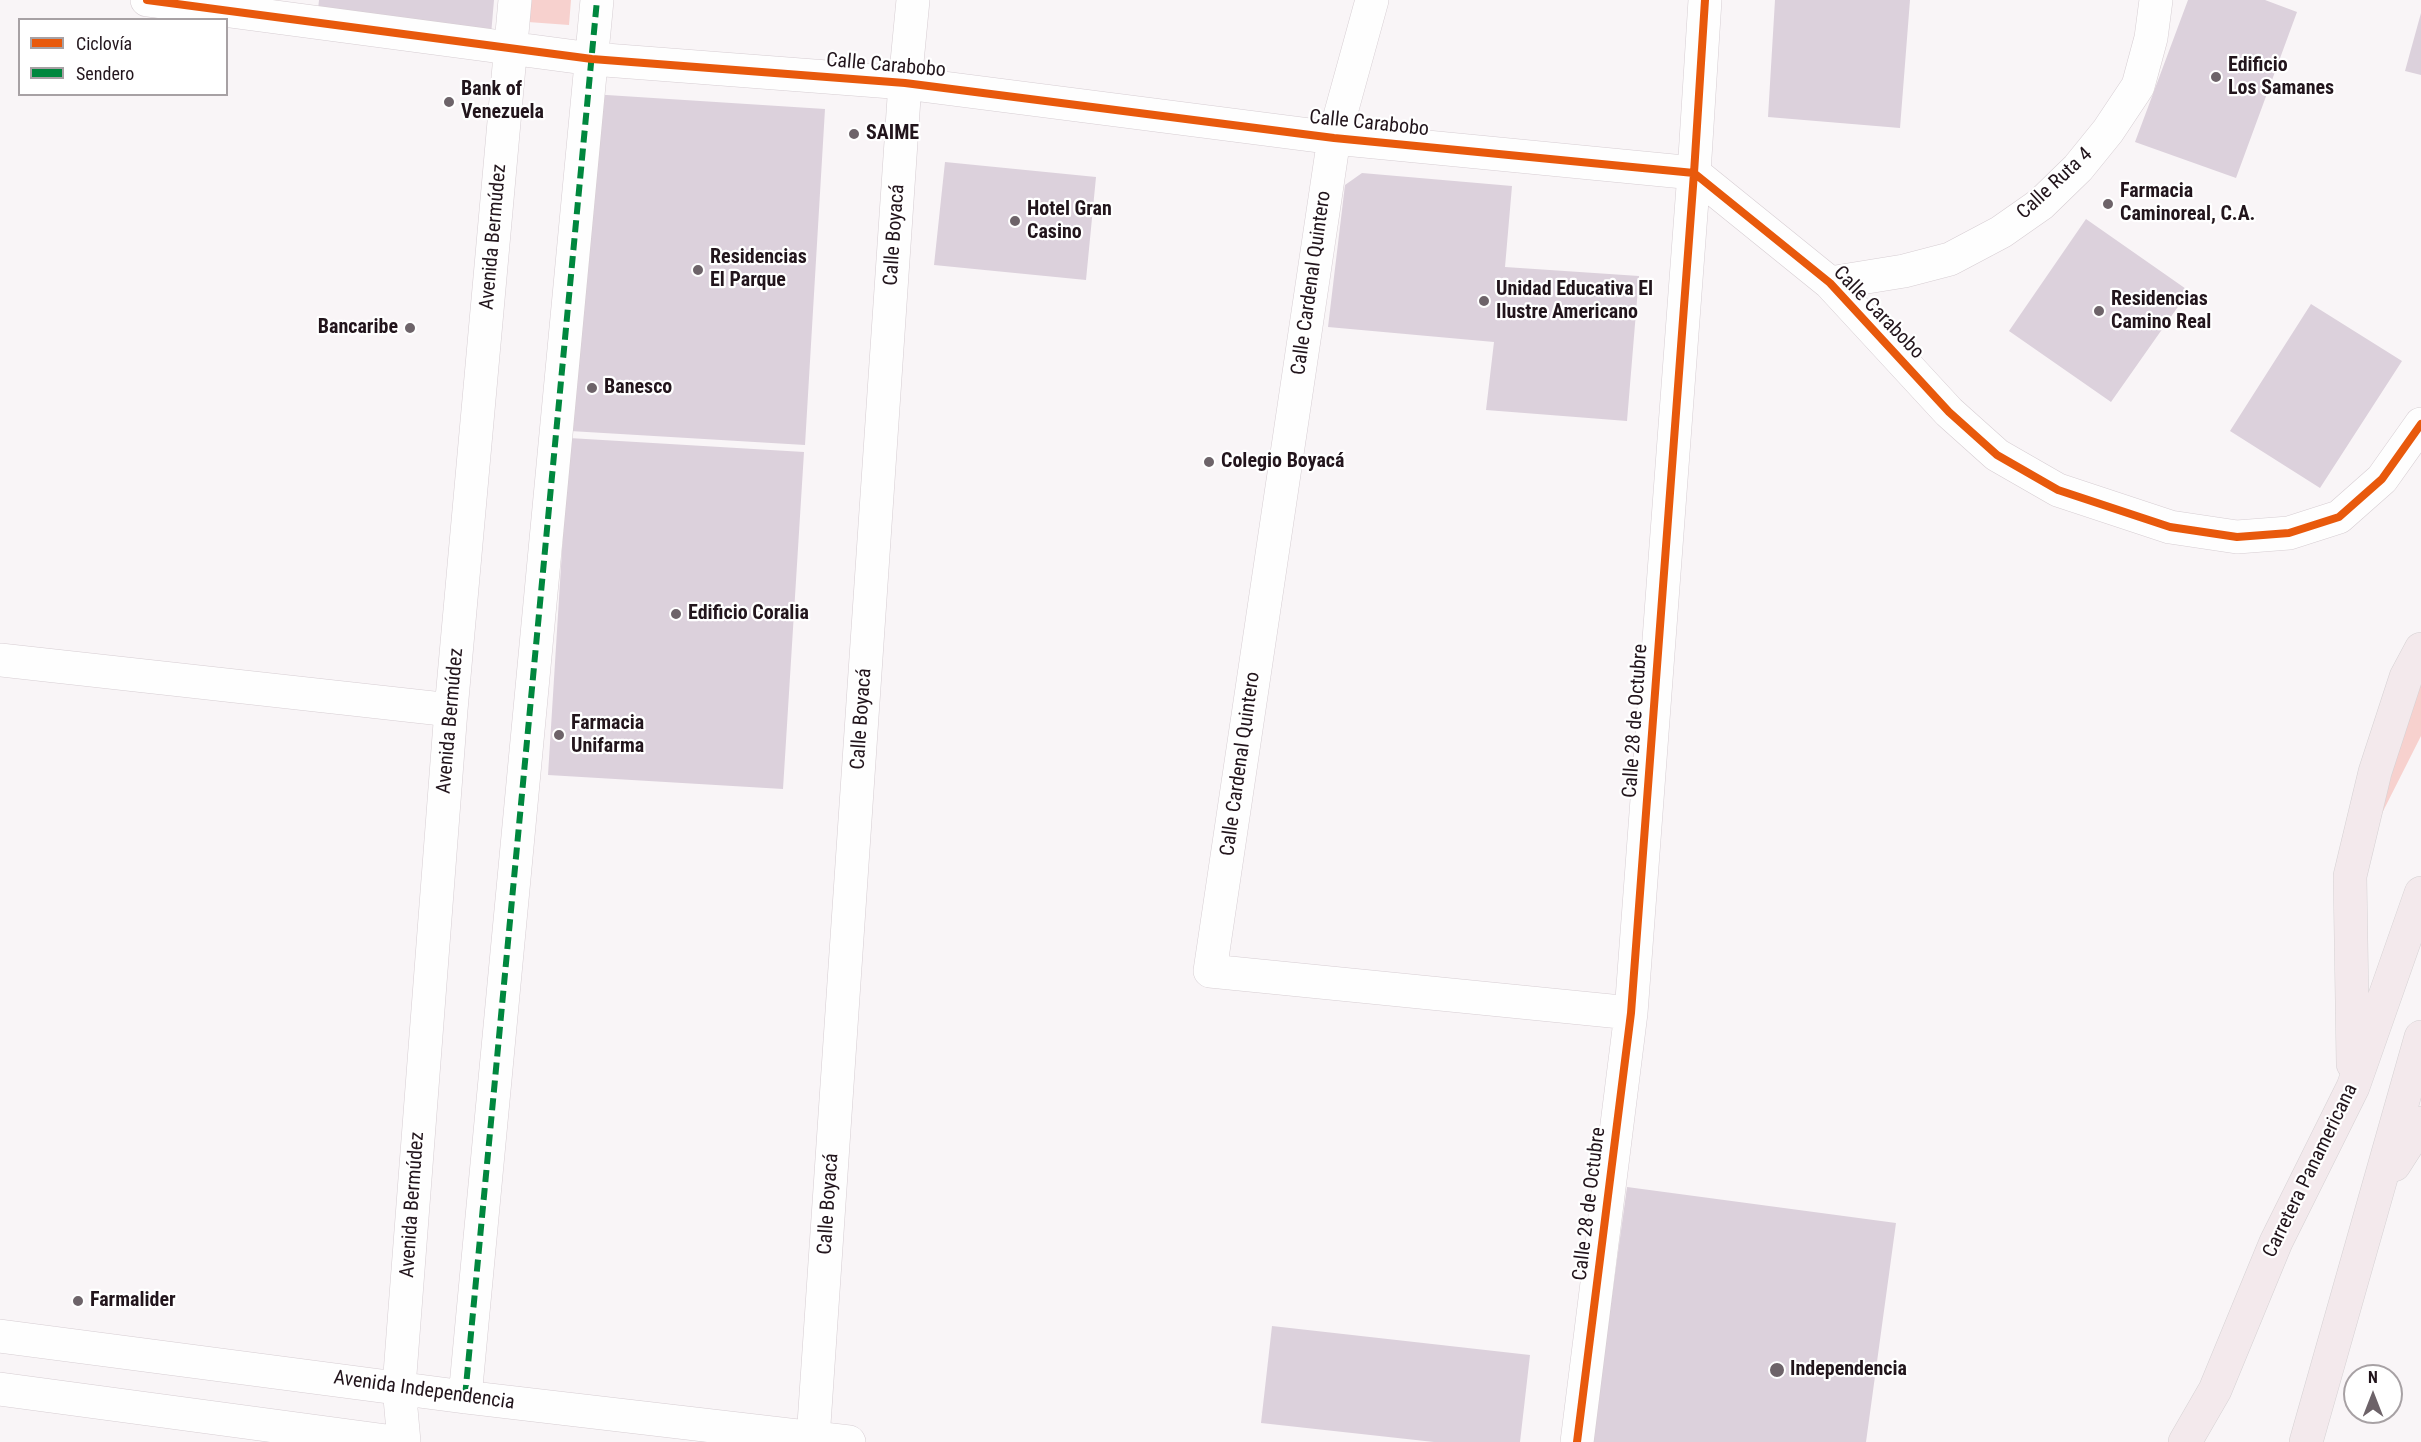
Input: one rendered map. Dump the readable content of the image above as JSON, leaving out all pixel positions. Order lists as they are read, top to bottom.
{
  "streets": {
    "main road": ["Carretera Panamericana"],
    "street": [
      "Calle Carabobo",
      "Calle Ruta 4",
      "Calle Boyacá",
      "Avenida Bermúdez",
      "Calle Cardenal Quintero",
      "Calle 28 de Octubre",
      "Avenida Independencia"
    ]
  },
  "crossings": [
    ["Calle Carabobo", "Calle Ruta 4"],
    ["Calle Carabobo", "Calle Boyacá"],
    ["Calle Carabobo", "Avenida Bermúdez"],
    ["Calle Carabobo", "Calle Cardenal Quintero"],
    ["Calle Carabobo", "Calle 28 de Octubre"],
    ["Calle Boyacá", "Avenida Independencia"],
    ["Avenida Bermúdez", "Avenida Independencia"],
    ["Calle Cardenal Quintero", "Calle 28 de Octubre"]
  ],
  "places": [
    "Edificio Los Samanes",
    "Bank of Venezuela",
    "SAIME",
    "Farmacia Caminoreal, C.A.",
    "Hotel Gran Casino",
    "Residencias El Parque",
    "Unidad Educativa El Ilustre Americano",
    "Residencias Camino Real",
    "Bancaribe",
    "Banesco",
    "Colegio Boyacá",
    "Edificio Coralia",
    "Farmacia Unifarma",
    "Farmalider",
    "Independencia"
  ],
  "legend": ["Ciclovía", "Sendero"],
  "north": "top"
}
